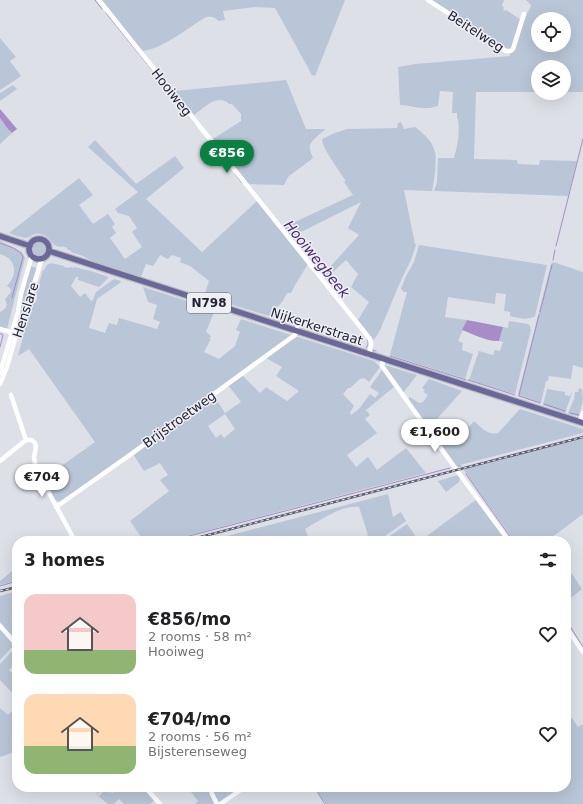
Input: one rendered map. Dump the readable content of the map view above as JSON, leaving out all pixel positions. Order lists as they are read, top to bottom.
{
  "streets": {
    "main road": ["N798", "Nijkerkerstraat"],
    "street": [
      "Beitelweg",
      "Hooiweg",
      "Henslare",
      "Brijstroetweg"
    ]
  },
  "crossings": [
    ["Hooiweg", "Nijkerkerstraat"],
    ["N798", "Henslare"],
    ["N798", "Nijkerkerstraat"],
    ["Henslare", "Nijkerkerstraat"],
    ["Nijkerkerstraat", "Brijstroetweg"]
  ],
  "water": ["Hooiwegbeek"],
  "page": {
    "price": ["€856", "€1,600", "€704"],
    "heading": "3 homes",
    "list": [
      {
        "name": "€856/mo",
        "note": "2 rooms · 58 m² · Hooiweg"
      },
      {
        "name": "€704/mo",
        "note": "2 rooms · 56 m² · Bijsterenseweg"
      }
    ]
  }
}
